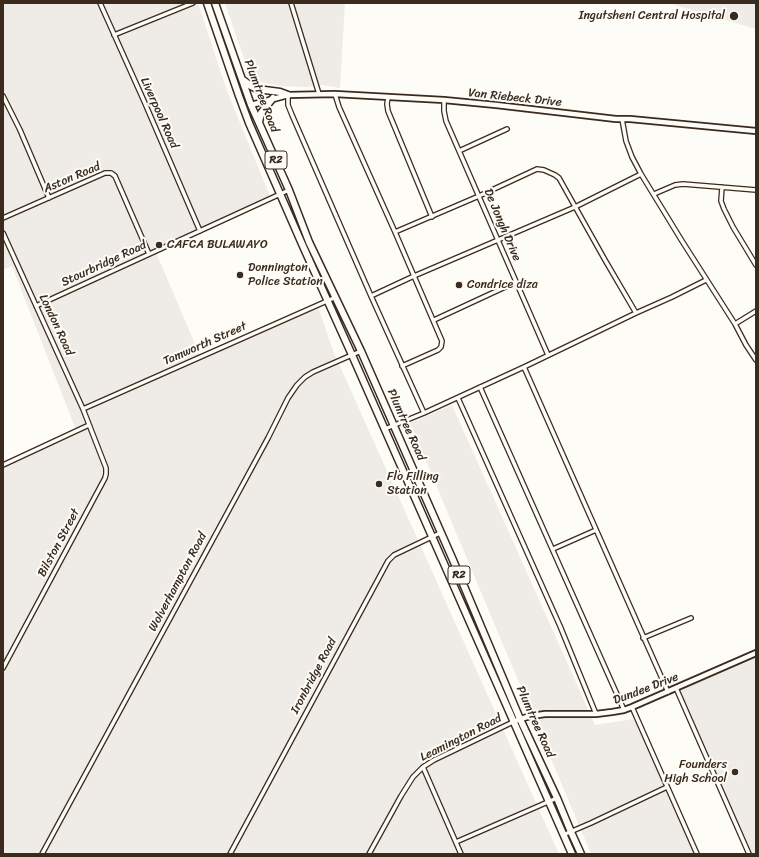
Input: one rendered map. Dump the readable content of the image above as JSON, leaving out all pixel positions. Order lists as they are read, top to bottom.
{
  "streets": {
    "highway": ["Plumtree Road", "R2"],
    "street": [
      "Van Riebeck Drive",
      "Liverpool Road",
      "Aston Road",
      "De Jongh Drive",
      "Stourbridge Road",
      "London Road",
      "Tamworth Street",
      "Bilston Street",
      "Wolverhampton Road",
      "Ironbridge Road",
      "Dundee Drive",
      "Leamington Road"
    ]
  },
  "crossings": [
    ["Plumtree Road", "Van Riebeck Drive"],
    ["Plumtree Road", "Stourbridge Road"],
    ["Plumtree Road", "Tamworth Street"],
    ["Plumtree Road", "Wolverhampton Road"],
    ["Plumtree Road", "Ironbridge Road"],
    ["Plumtree Road", "Dundee Drive"],
    ["Plumtree Road", "Leamington Road"],
    ["Van Riebeck Drive", "De Jongh Drive"],
    ["Liverpool Road", "Stourbridge Road"],
    ["Aston Road", "Stourbridge Road"],
    ["Stourbridge Road", "London Road"],
    ["London Road", "Tamworth Street"],
    ["London Road", "Bilston Street"],
    ["Dundee Drive", "Leamington Road"]
  ],
  "places": [
    "Ingutsheni Central Hospital",
    "CAFCA BULAWAYO",
    "Donnington Police Station",
    "Condrice diza",
    "Flo Filling Station",
    "Founders High School"
  ]
}
